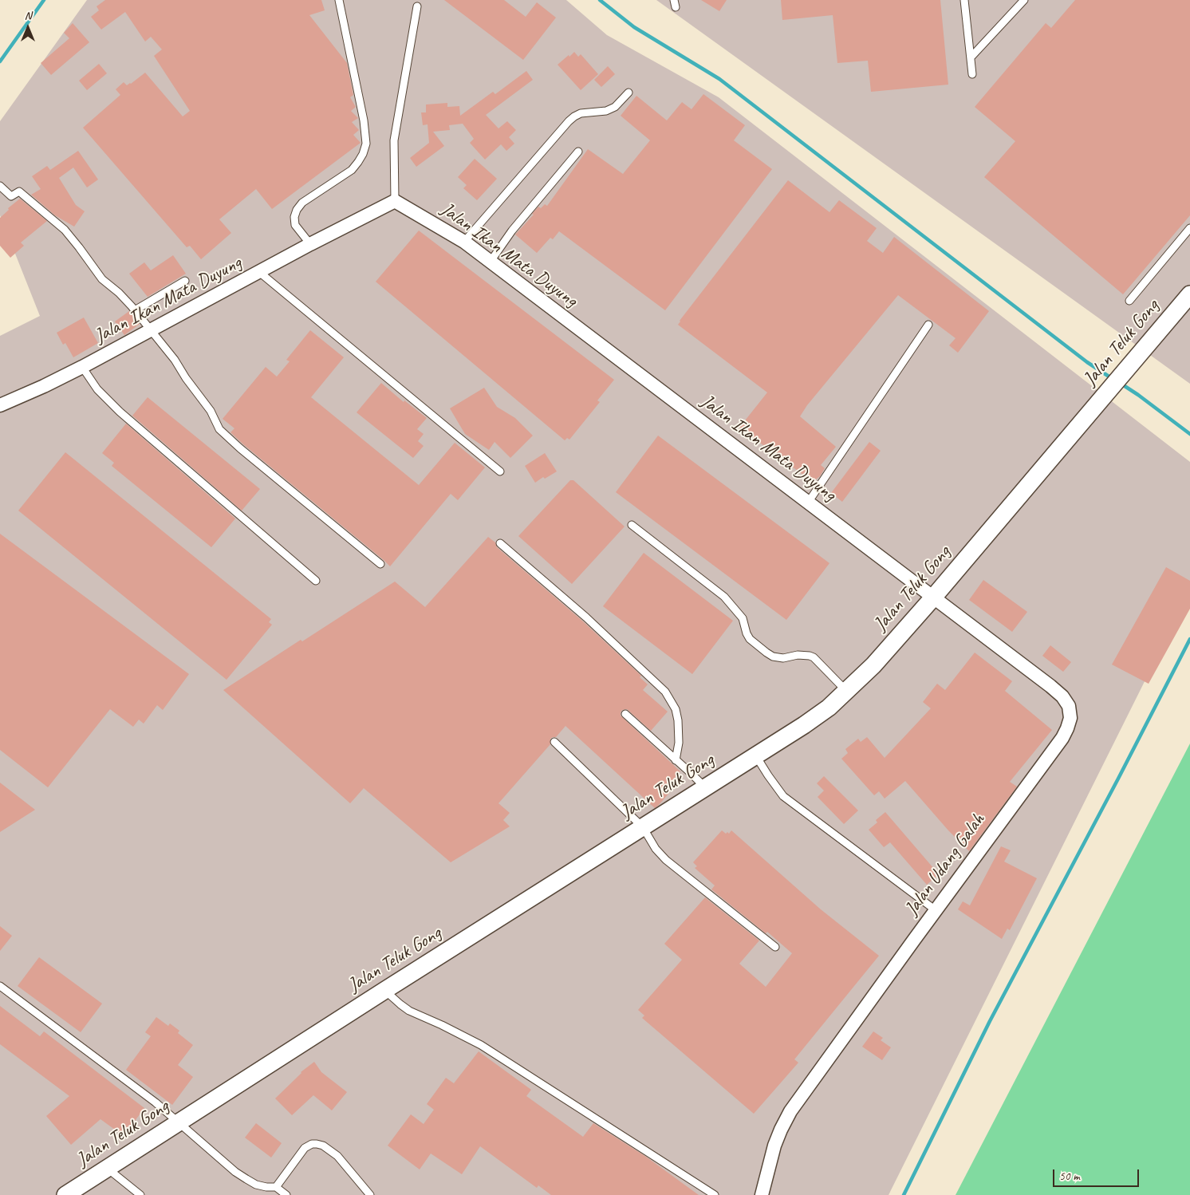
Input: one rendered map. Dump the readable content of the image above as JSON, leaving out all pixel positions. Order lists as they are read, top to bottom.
{
  "streets": {
    "street": ["Jalan Ikan Mata Duyung", "Jalan Teluk Gong", "Jalan Udang Galah"]
  },
  "crossings": [
    ["Jalan Ikan Mata Duyung", "Jalan Teluk Gong"],
    ["Jalan Ikan Mata Duyung", "Jalan Udang Galah"],
    ["Jalan Teluk Gong", "Jalan Udang Galah"]
  ],
  "scale_bar": "50 m",
  "north": "top"
}
